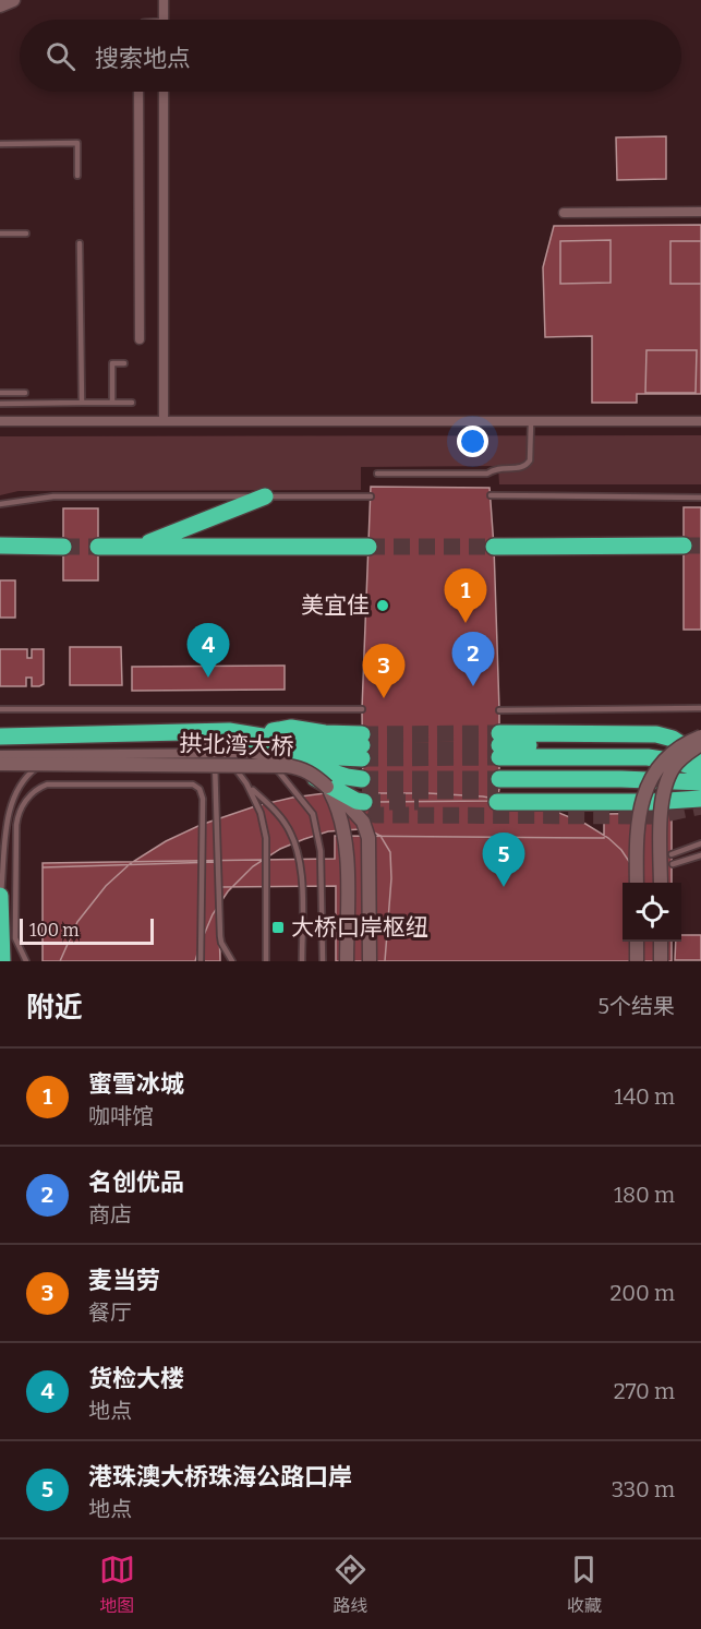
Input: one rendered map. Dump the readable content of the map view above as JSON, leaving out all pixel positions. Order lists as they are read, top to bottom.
{
  "streets": {
    "main road": ["拱北湾大桥"]
  },
  "places": {
    "other": ["美宜佳"],
    "transit": ["大桥口岸枢纽"]
  },
  "scale_bar": "100 m",
  "page": {
    "search": "搜索地点",
    "pins": [
      "1",
      "4",
      "2",
      "3",
      "5"
    ],
    "scale": "100 m",
    "heading": ["附近", "5个结果"],
    "list": [
      {
        "mark": "1",
        "name": "蜜雪冰城",
        "note": "咖啡馆",
        "value": "140 m"
      },
      {
        "mark": "2",
        "name": "名创优品",
        "note": "商店",
        "value": "180 m"
      },
      {
        "mark": "3",
        "name": "麦当劳",
        "note": "餐厅",
        "value": "200 m"
      },
      {
        "mark": "4",
        "name": "货检大楼",
        "note": "地点",
        "value": "270 m"
      },
      {
        "mark": "5",
        "name": "港珠澳大桥珠海公路口岸",
        "note": "地点",
        "value": "330 m"
      }
    ],
    "nav": ["地图", "路线", "收藏"]
  }
}
